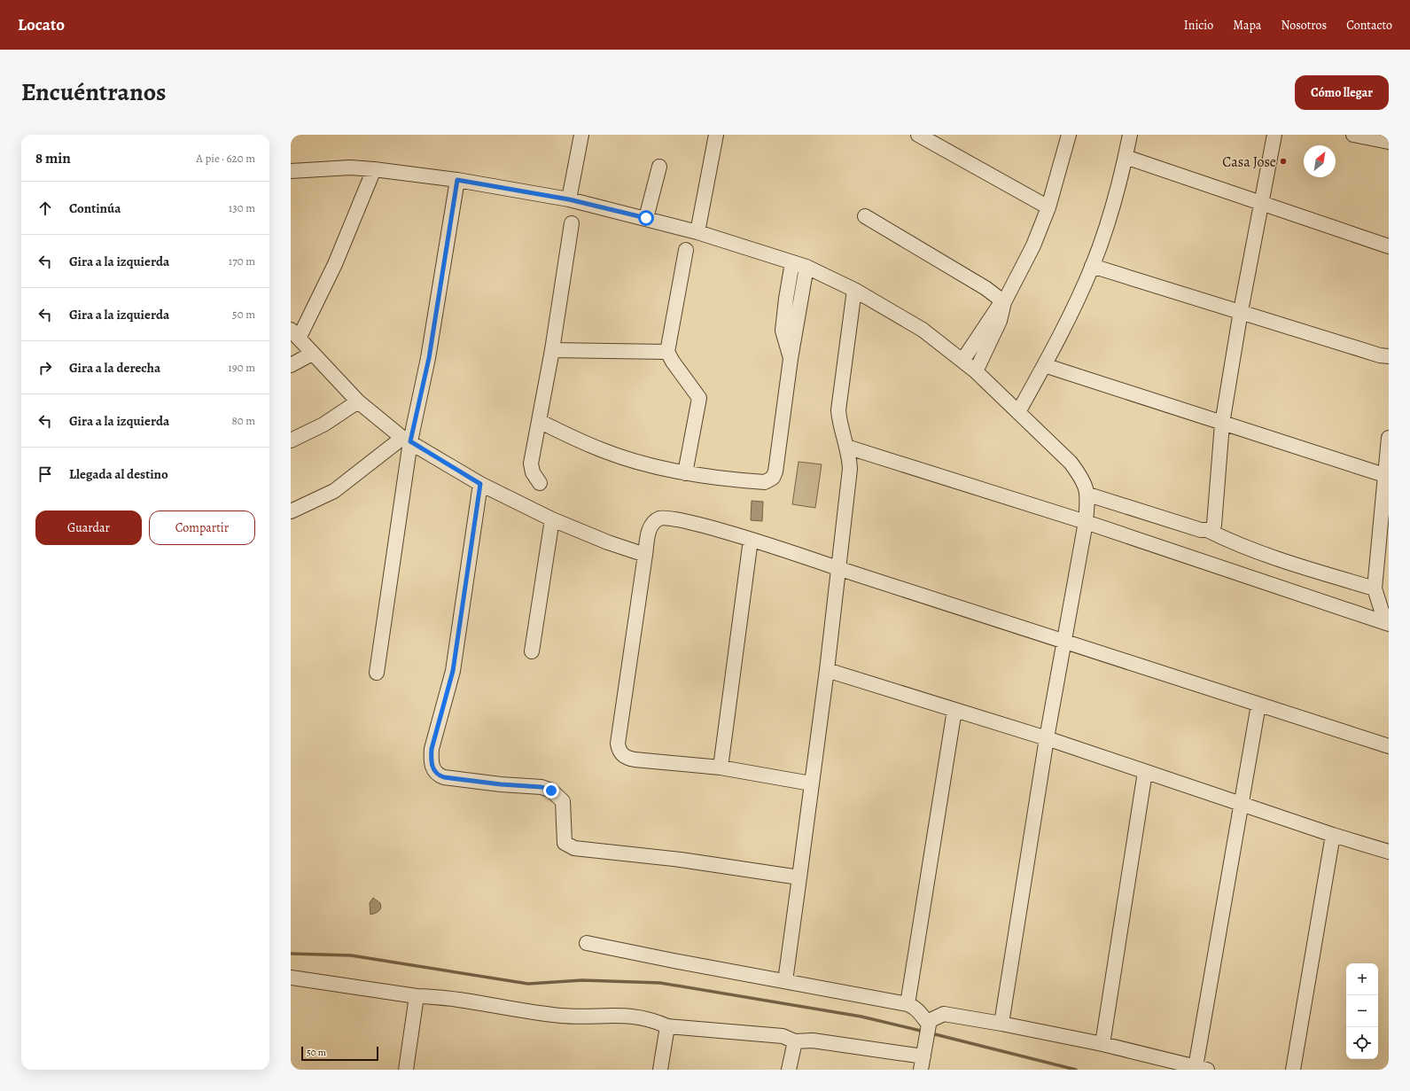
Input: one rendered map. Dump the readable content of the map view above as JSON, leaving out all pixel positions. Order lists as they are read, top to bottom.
{
  "places": ["Casa Jose"],
  "scale_bar": "50 m",
  "north": "top right",
  "page": {
    "header": "Locato",
    "nav": [
      "Inicio",
      "Mapa",
      "Nosotros",
      "Contacto"
    ],
    "title": "Encuéntranos",
    "buttons": [
      "Cómo llegar",
      ["Guardar", "Compartir"]
    ],
    "heading": ["8 min", "A pie · 620 m"],
    "list": [
      ["Continúa", "130 m"],
      ["Gira a la izquierda", "170 m"],
      ["Gira a la izquierda", "50 m"],
      ["Gira a la derecha", "190 m"],
      ["Gira a la izquierda", "80 m"],
      "Llegada al destino"
    ],
    "map_buttons": ["+", "−"],
    "scale": "50 m"
  }
}
